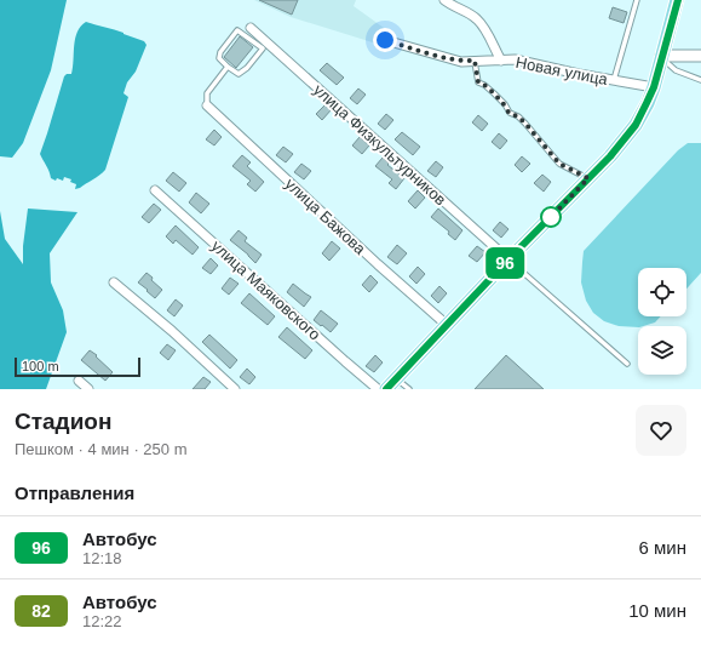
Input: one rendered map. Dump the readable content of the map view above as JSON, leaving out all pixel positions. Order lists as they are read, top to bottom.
{
  "streets": {
    "street": [
      "Новая улица",
      "улица Физкультурников",
      "улица Бажова",
      "улица Маяковского"
    ]
  },
  "lines": ["bus line 96"],
  "scale_bar": "100 m",
  "page": {
    "on_map": "96",
    "scale": "100 m",
    "heading": [
      ["Стадион", "Пешком · 4 мин · 250 m"],
      "Отправления"
    ],
    "list": [
      {
        "mark": "96",
        "name": "Автобус",
        "note": "12:18",
        "value": "6 мин"
      },
      {
        "mark": "82",
        "name": "Автобус",
        "note": "12:22",
        "value": "10 мин"
      }
    ]
  }
}
